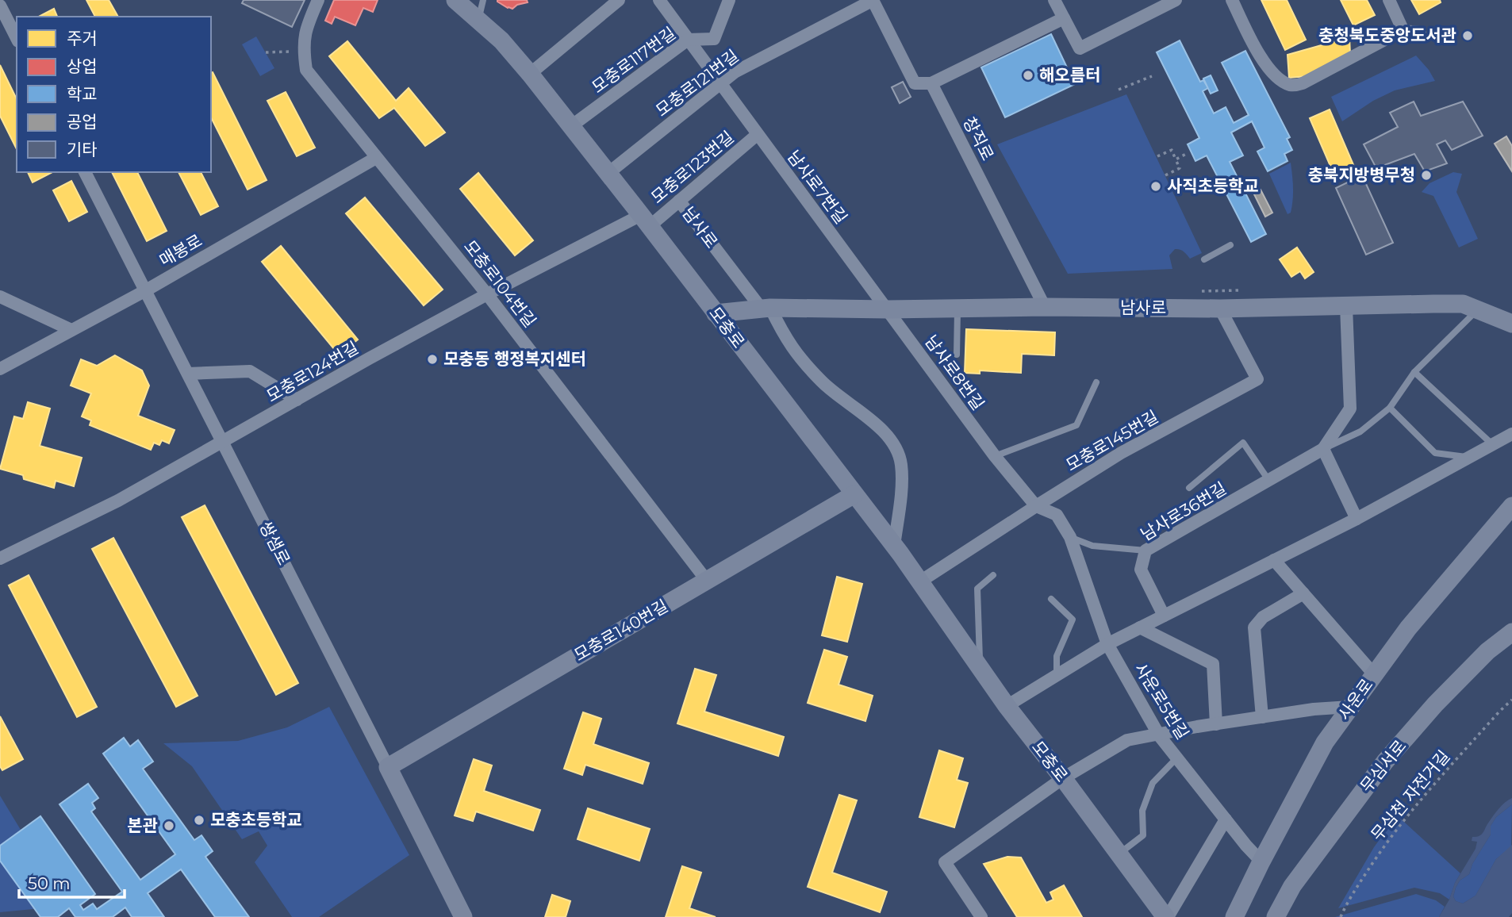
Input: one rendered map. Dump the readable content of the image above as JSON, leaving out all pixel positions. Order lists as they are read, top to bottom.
{
  "streets": {
    "street": [
      "모충로117번길",
      "모충로121번길",
      "창직로",
      "모충로123번길",
      "남사로7번길",
      "남사로",
      "매봉로",
      "모충로104번길",
      "모충로",
      "모충로124번길",
      "남사로8번길",
      "모충로145번길",
      "남사로36번길",
      "쌍샘로",
      "모충로140번길",
      "사운로",
      "사운로5번길",
      "무심서로"
    ],
    "path": ["무심천 자전거길"]
  },
  "crossings": [
    ["모충로117번길", "남사로7번길"],
    ["모충로117번길", "모충로"],
    ["모충로121번길", "남사로7번길"],
    ["모충로121번길", "모충로"],
    ["창직로", "남사로"],
    ["모충로123번길", "남사로7번길"],
    ["모충로123번길", "남사로"],
    ["모충로123번길", "모충로"],
    ["모충로123번길", "모충로124번길"],
    ["남사로7번길", "남사로"],
    ["남사로7번길", "남사로8번길"],
    ["남사로", "모충로"],
    ["남사로", "남사로8번길"],
    ["남사로", "모충로145번길"],
    ["남사로", "남사로36번길"],
    ["매봉로", "모충로104번길"],
    ["매봉로", "쌍샘로"],
    ["모충로104번길", "모충로124번길"],
    ["모충로104번길", "모충로140번길"],
    ["모충로", "모충로124번길"],
    ["모충로", "모충로145번길"],
    ["모충로", "모충로140번길"],
    ["모충로124번길", "쌍샘로"],
    ["남사로8번길", "모충로145번길"],
    ["남사로8번길", "사운로5번길"],
    ["모충로145번길", "사운로5번길"],
    ["쌍샘로", "모충로140번길"],
    ["사운로", "사운로5번길"]
  ],
  "places": [
    "충청북도중앙도서관",
    "해오름터",
    "충북지방병무청",
    "사직초등학교",
    "모충동 행정복지센터",
    "모충초등학교",
    "본관"
  ],
  "legend": [
    "주거",
    "상업",
    "학교",
    "공업",
    "기타"
  ],
  "scale_bar": "50 m"
}
